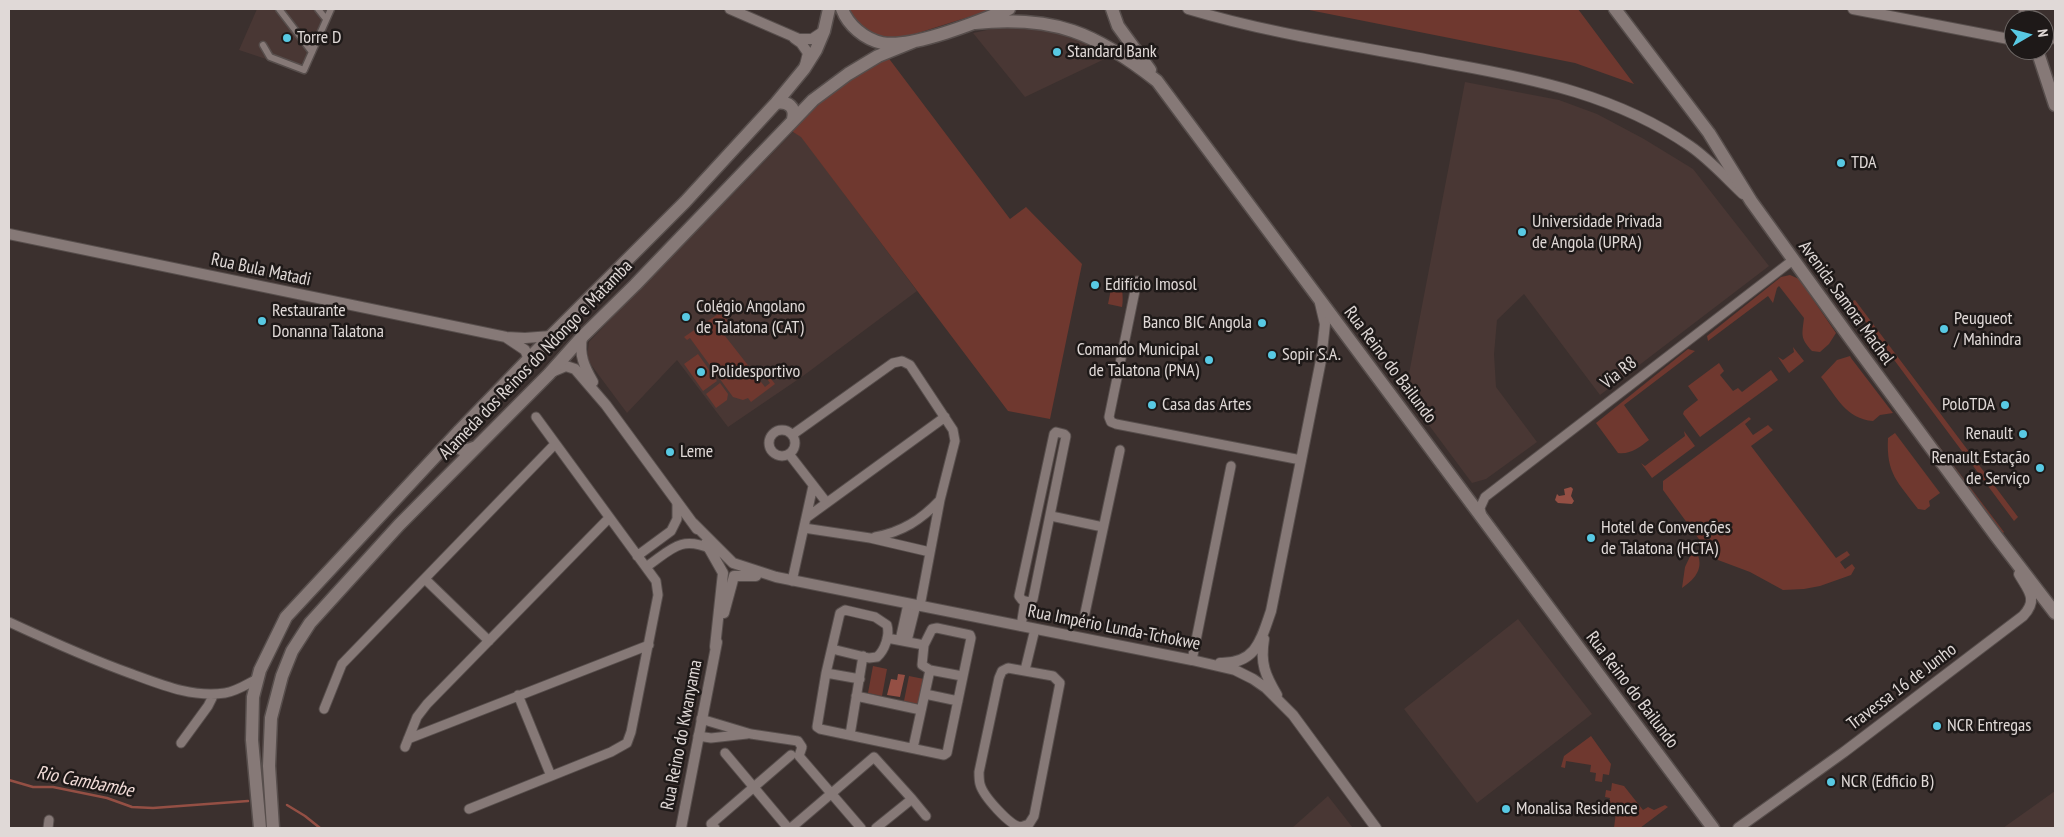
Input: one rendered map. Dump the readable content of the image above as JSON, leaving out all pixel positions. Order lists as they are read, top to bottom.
{
  "streets": {
    "main road": ["Avenida Samora Machel", "Alameda dos Reinos do Ndongo e Matamba", "Rua Reino do Bailundo"],
    "street": [
      "Rua Bula Matadi",
      "Via R8",
      "Rua Império Lunda-Tchokwe",
      "Travessa 16 de Junho",
      "Rua Reino do Kwanyama"
    ]
  },
  "crossings": [
    ["Rua Bula Matadi", "Alameda dos Reinos do Ndongo e Matamba"],
    ["Avenida Samora Machel", "Via R8"],
    ["Avenida Samora Machel", "Travessa 16 de Junho"],
    ["Alameda dos Reinos do Ndongo e Matamba", "Rua Império Lunda-Tchokwe"],
    ["Rua Reino do Bailundo", "Via R8"],
    ["Rua Império Lunda-Tchokwe", "Rua Reino do Kwanyama"]
  ],
  "water": ["Rio Cambambe"],
  "places": [
    "Torre D",
    "Standard Bank",
    "TDA",
    "Universidade Privada de Angola (UPRA)",
    "Edifício Imosol",
    "Colégio Angolano de Talatona (CAT)",
    "Restaurante Donanna Talatona",
    "Banco BIC Angola",
    "Peugueot / Mahindra",
    "Sopir S.A.",
    "Comando Municipal de Talatona (PNA)",
    "Polidesportivo",
    "Casa das Artes",
    "PoloTDA",
    "Renault",
    "Leme",
    "Renault Estação de Serviço",
    "Hotel de Convenções de Talatona (HCTA)",
    "NCR Entregas",
    "NCR (Edficio B)",
    "Monalisa Residence"
  ],
  "north": "right"
}
